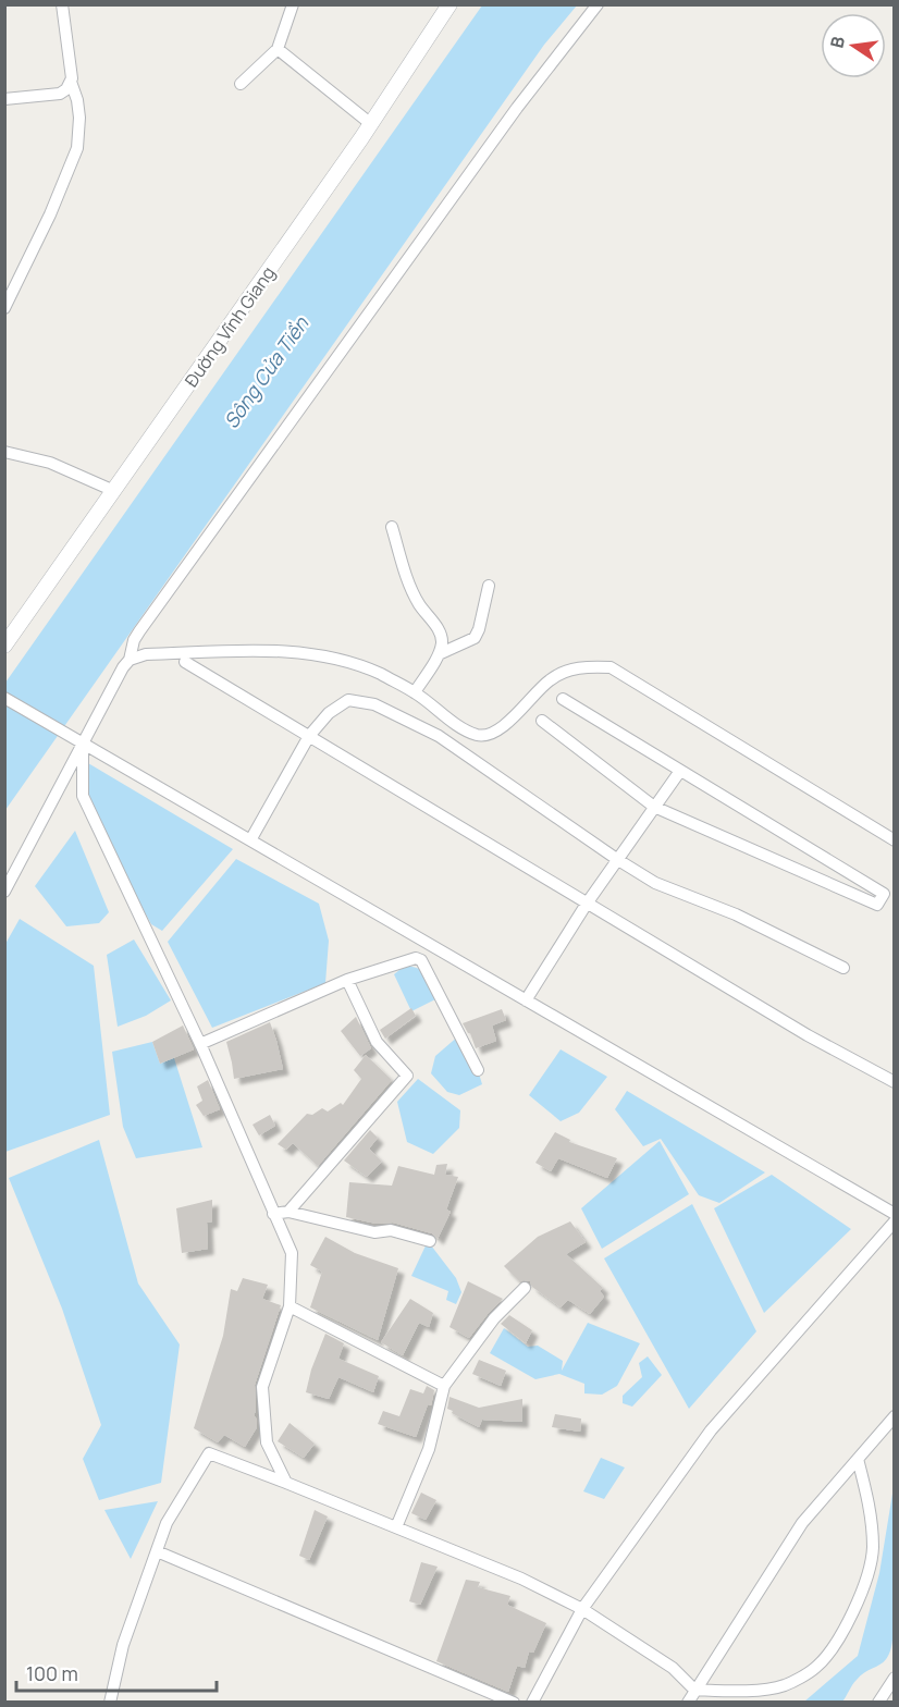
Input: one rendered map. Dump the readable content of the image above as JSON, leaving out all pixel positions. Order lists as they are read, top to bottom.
{
  "streets": {
    "street": ["Đường Vĩnh Giang"]
  },
  "water": ["Sông Cửa Tiền"],
  "scale_bar": "100 m",
  "north": "left"
}
